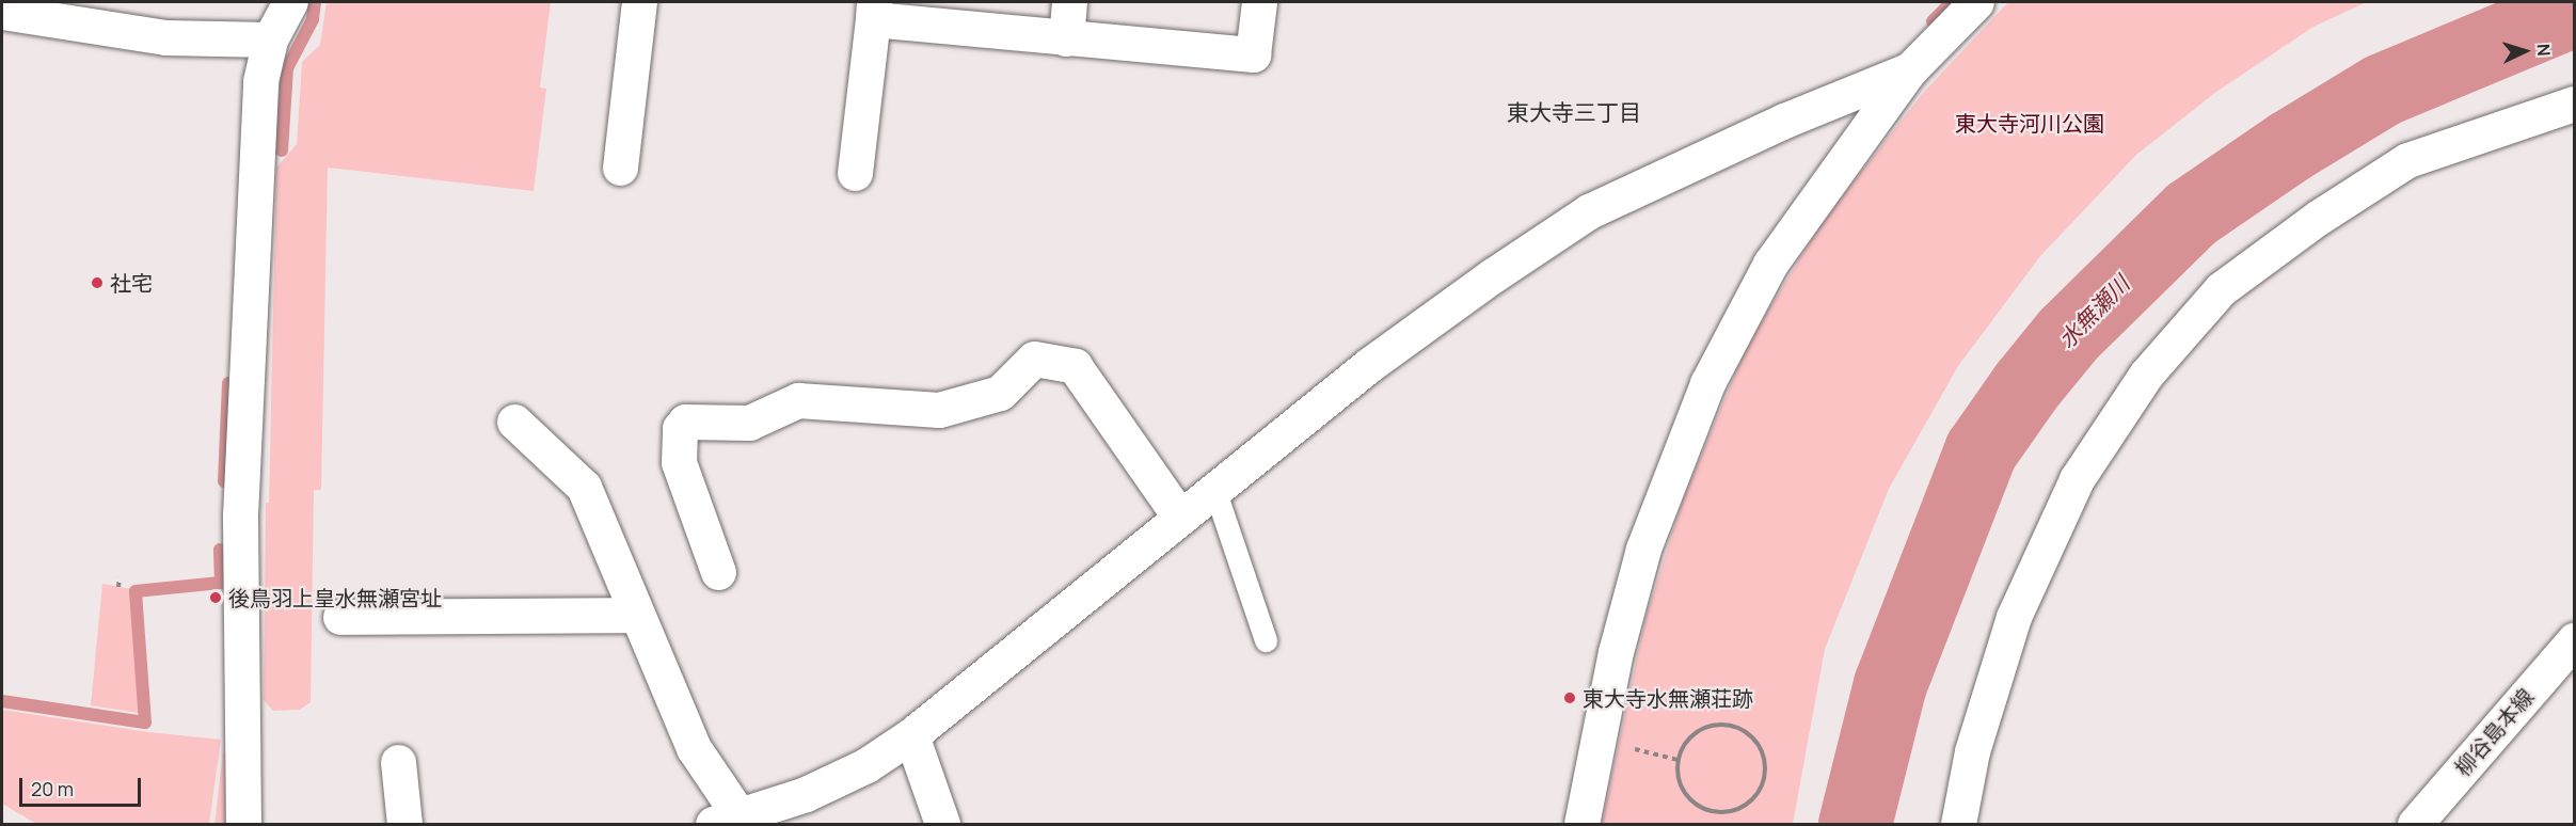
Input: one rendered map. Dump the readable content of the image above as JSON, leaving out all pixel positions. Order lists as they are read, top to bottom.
{
  "streets": {
    "street": ["柳谷島本線"]
  },
  "districts": ["東大寺三丁目"],
  "water": ["水無瀬川"],
  "parks": ["東大寺河川公園"],
  "places": ["社宅", "後鳥羽上皇水無瀬宮址", "東大寺水無瀬荘跡"],
  "scale_bar": "20 m",
  "north": "right"
}
